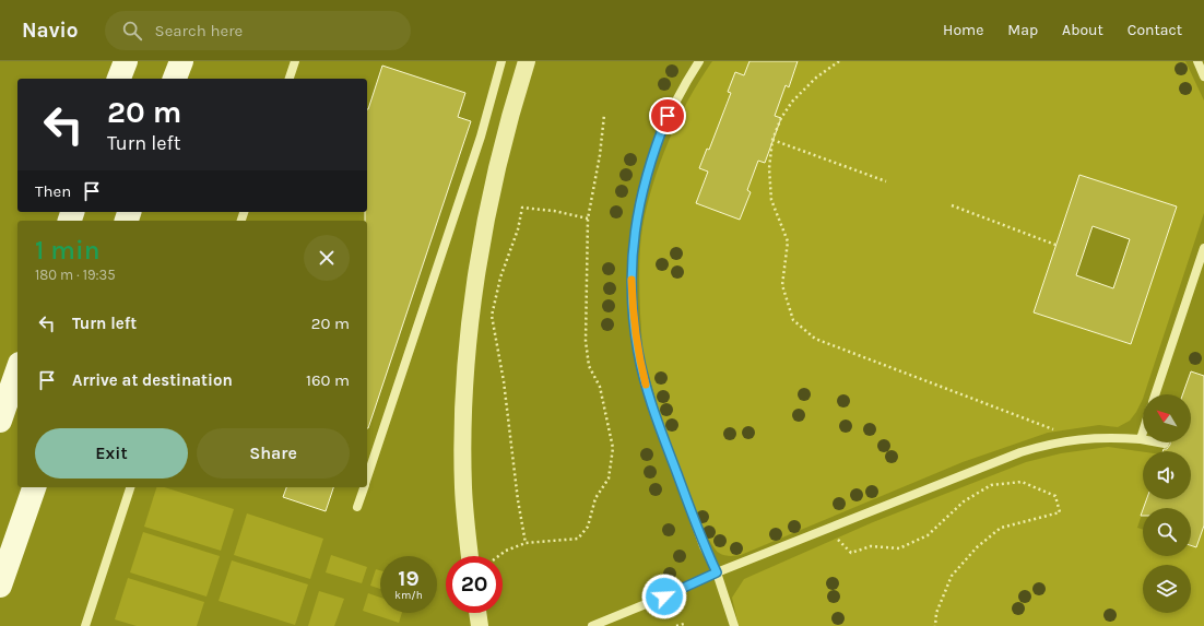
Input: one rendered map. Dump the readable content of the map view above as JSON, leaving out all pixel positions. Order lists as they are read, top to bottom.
{
  "north": "top left",
  "page": {
    "header": "Navio",
    "search": "Search here",
    "nav": [
      "Home",
      "Map",
      "About",
      "Contact"
    ],
    "turn": ["20 m", "Turn left"],
    "then": "Then",
    "heading": ["1 min", "180 m · 19:35"],
    "list": [
      {
        "name": "Turn left",
        "value": "20 m"
      },
      {
        "name": "Arrive at destination",
        "value": "160 m"
      }
    ],
    "buttons": ["Exit", "Share"],
    "speed": "19 km/h",
    "limit": "20"
  }
}
